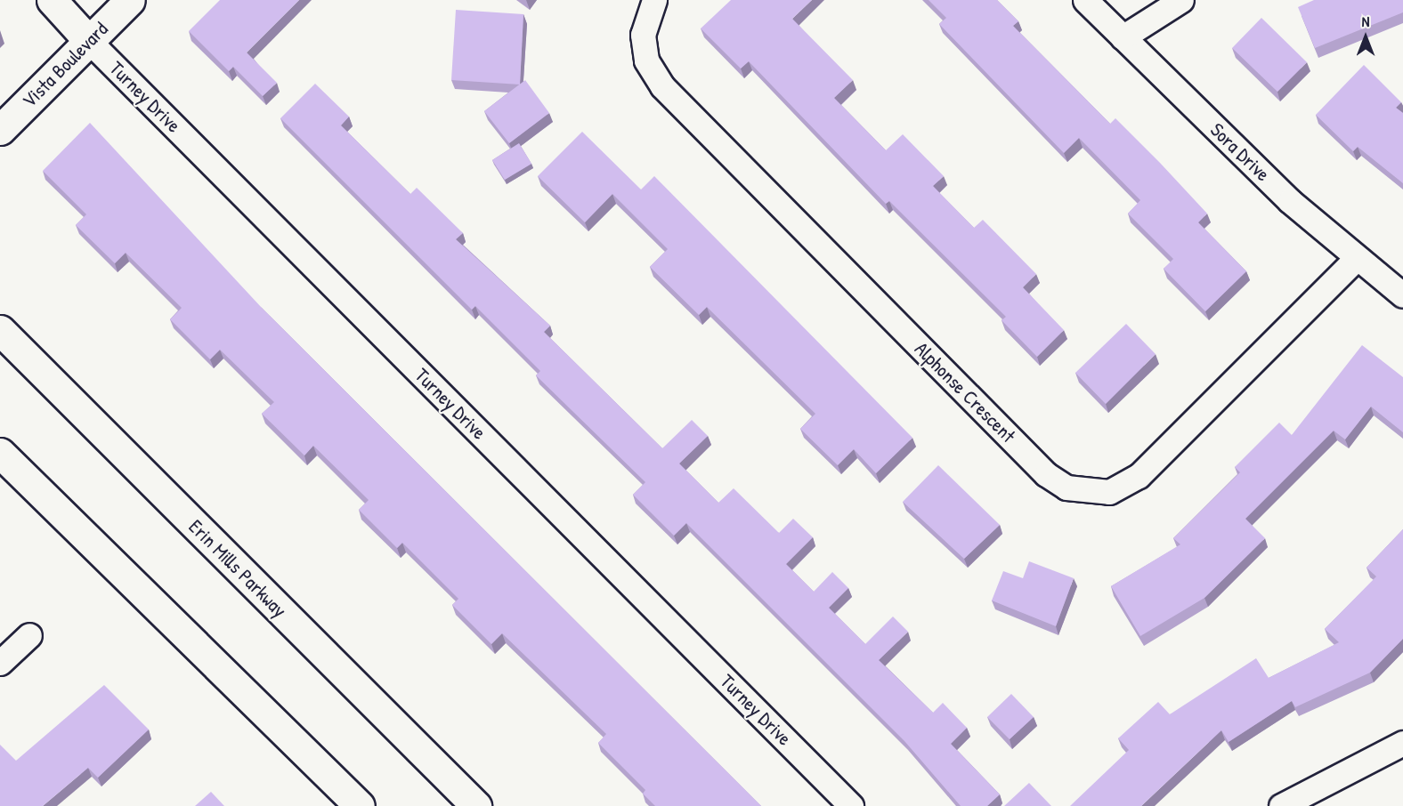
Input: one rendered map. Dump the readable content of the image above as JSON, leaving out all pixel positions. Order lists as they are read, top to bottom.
{
  "streets": {
    "main road": ["Vista Boulevard", "Turney Drive", "Erin Mills Parkway"],
    "street": ["Sora Drive", "Alphonse Crescent"]
  },
  "crossings": [
    ["Vista Boulevard", "Turney Drive"],
    ["Sora Drive", "Alphonse Crescent"]
  ],
  "north": "top"
}
